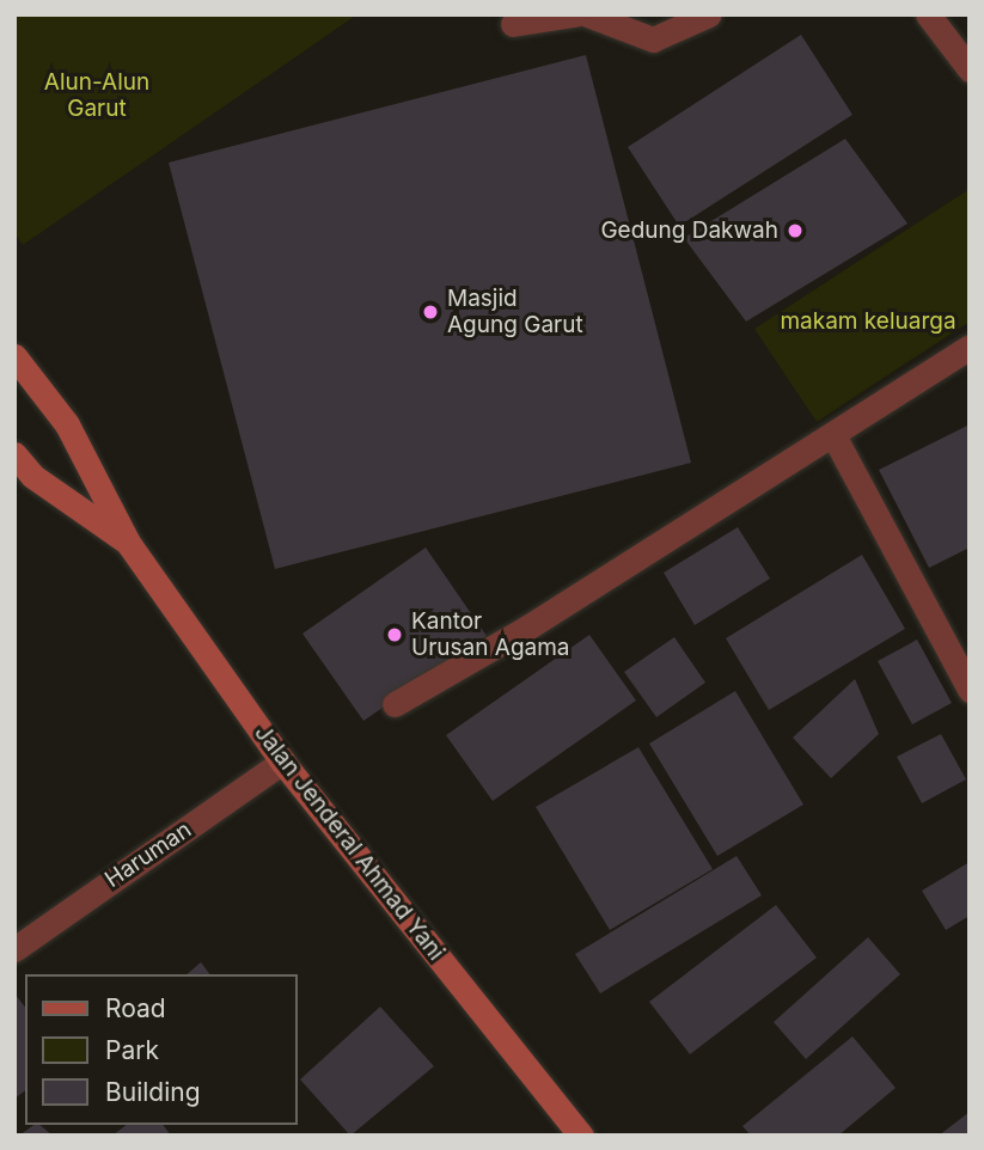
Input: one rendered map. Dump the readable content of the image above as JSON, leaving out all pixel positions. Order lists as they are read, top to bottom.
{
  "streets": {
    "main road": ["Jalan Jenderal Ahmad Yani"],
    "street": ["Haruman"]
  },
  "crossings": [
    ["Jalan Jenderal Ahmad Yani", "Haruman"]
  ],
  "parks": ["Alun-Alun Garut", "makam keluarga"],
  "places": ["Gedung Dakwah", "Masjid Agung Garut", "Kantor Urusan Agama"],
  "legend": ["Road", "Park", "Building"]
}
